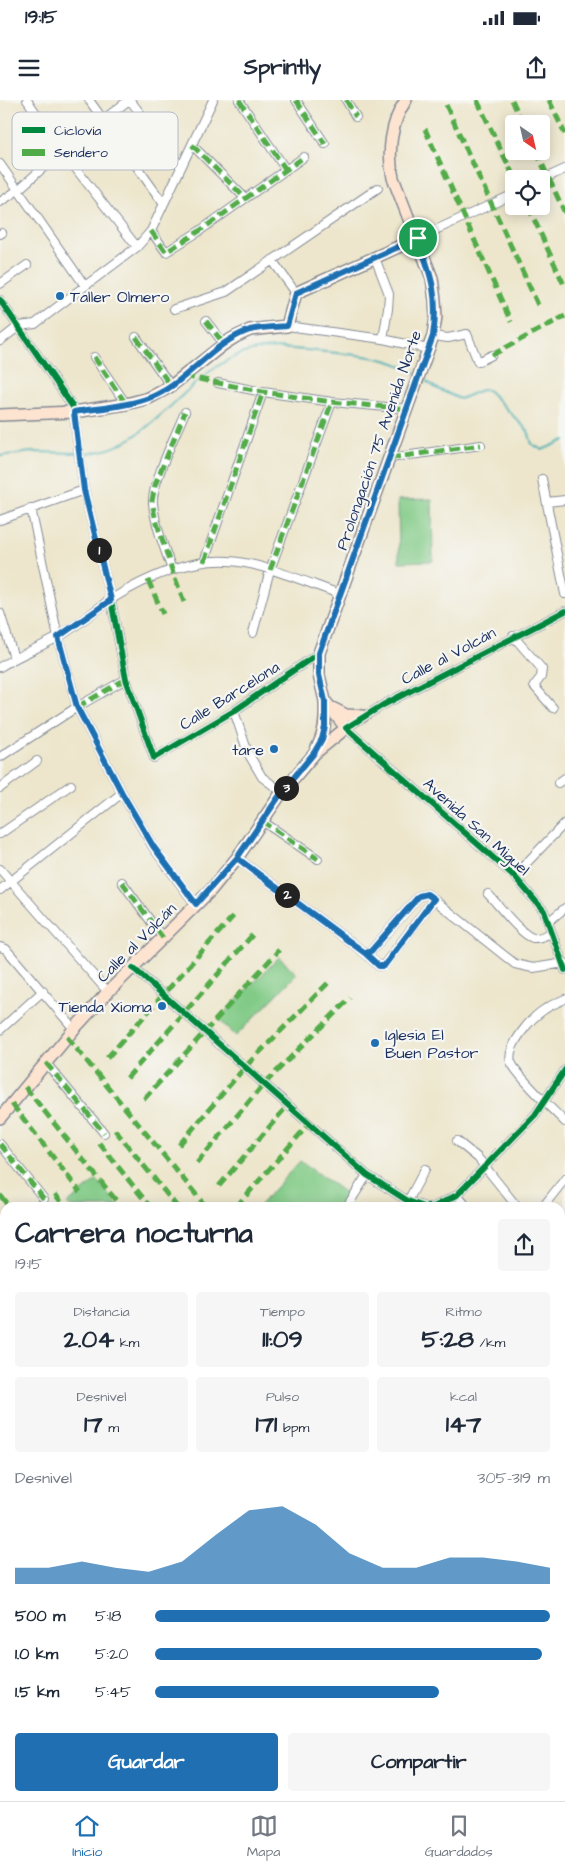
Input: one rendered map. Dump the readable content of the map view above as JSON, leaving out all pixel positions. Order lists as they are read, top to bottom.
{
  "streets": {
    "main road": ["Prolongación 75 Avenida Norte", "Calle al Volcán"],
    "street": ["Calle Barcelona", "Avenida San Miguel"]
  },
  "crossings": [
    ["Prolongación 75 Avenida Norte", "Calle al Volcán"],
    ["Prolongación 75 Avenida Norte", "Calle Barcelona"],
    ["Prolongación 75 Avenida Norte", "Avenida San Miguel"],
    ["Calle al Volcán", "Avenida San Miguel"]
  ],
  "places": [
    "Taller Olmero",
    "tare",
    "Tienda Xioma",
    "Iglesia El Buen Pastor"
  ],
  "legend": ["Ciclovía", "Sendero"],
  "north": "bottom right",
  "page": {
    "status": "19:15",
    "header": "Sprintly",
    "pins": ["1", "3", "2"],
    "heading": ["Carrera nocturna", "19:15"],
    "stats": [
      ["Distancia", "2.04 km"],
      ["Tiempo", "11:09"],
      ["Ritmo", "5:28 /km"],
      ["Desnivel", "17 m"],
      ["Pulso", "171 bpm"],
      ["kcal", "147"]
    ],
    "chart": ["Desnivel", "305–319 m"],
    "list": [
      {
        "name": "500 m",
        "note": "5:18"
      },
      {
        "name": "1.0 km",
        "note": "5:20"
      },
      {
        "name": "1.5 km",
        "note": "5:45"
      }
    ],
    "buttons": ["Guardar", "Compartir"],
    "tabs": ["Inicio", "Mapa", "Guardados"]
  }
}
